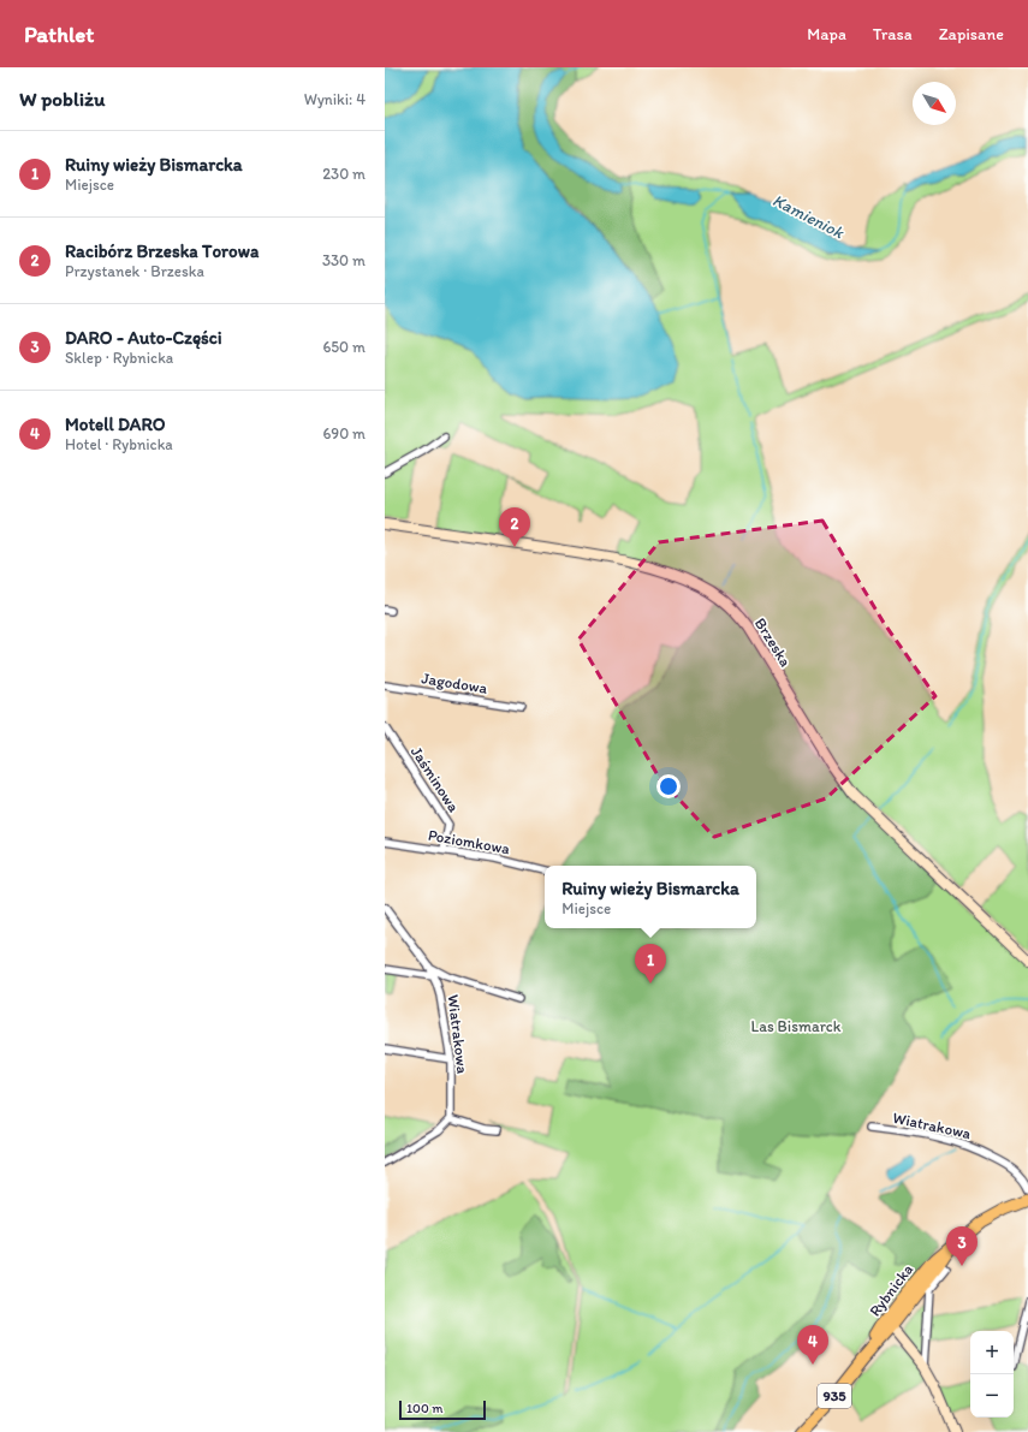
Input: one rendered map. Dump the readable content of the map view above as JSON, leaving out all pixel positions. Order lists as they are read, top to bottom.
{
  "streets": {
    "main road": ["Rybnicka", "935"],
    "street": [
      "Brzeska",
      "Jagodowa",
      "Jaśminowa",
      "Poziomkowa",
      "Wiatrakowa"
    ]
  },
  "crossings": [
    ["Jaśminowa", "Poziomkowa"]
  ],
  "water": ["Kamieniok"],
  "parks": ["Las Bismarck"],
  "scale_bar": "100 m",
  "north": "bottom right",
  "page": {
    "header": "Pathlet",
    "nav": ["Mapa", "Trasa", "Zapisane"],
    "heading": ["W pobliżu", "Wyniki: 4"],
    "list": [
      {
        "mark": "1",
        "name": "Ruiny wieży Bismarcka",
        "note": "Miejsce",
        "value": "230 m"
      },
      {
        "mark": "2",
        "name": "Racibórz Brzeska Torowa",
        "note": "Przystanek · Brzeska",
        "value": "330 m"
      },
      {
        "mark": "3",
        "name": "DARO - Auto-Części",
        "note": "Sklep · Rybnicka",
        "value": "650 m"
      },
      {
        "mark": "4",
        "name": "Motell DARO",
        "note": "Hotel · Rybnicka",
        "value": "690 m"
      }
    ],
    "pins": [
      "2",
      "1",
      "3",
      "4"
    ],
    "popup": ["Ruiny wieży Bismarcka", "Miejsce"],
    "map_buttons": ["+", "−"],
    "scale": "100 m"
  }
}
